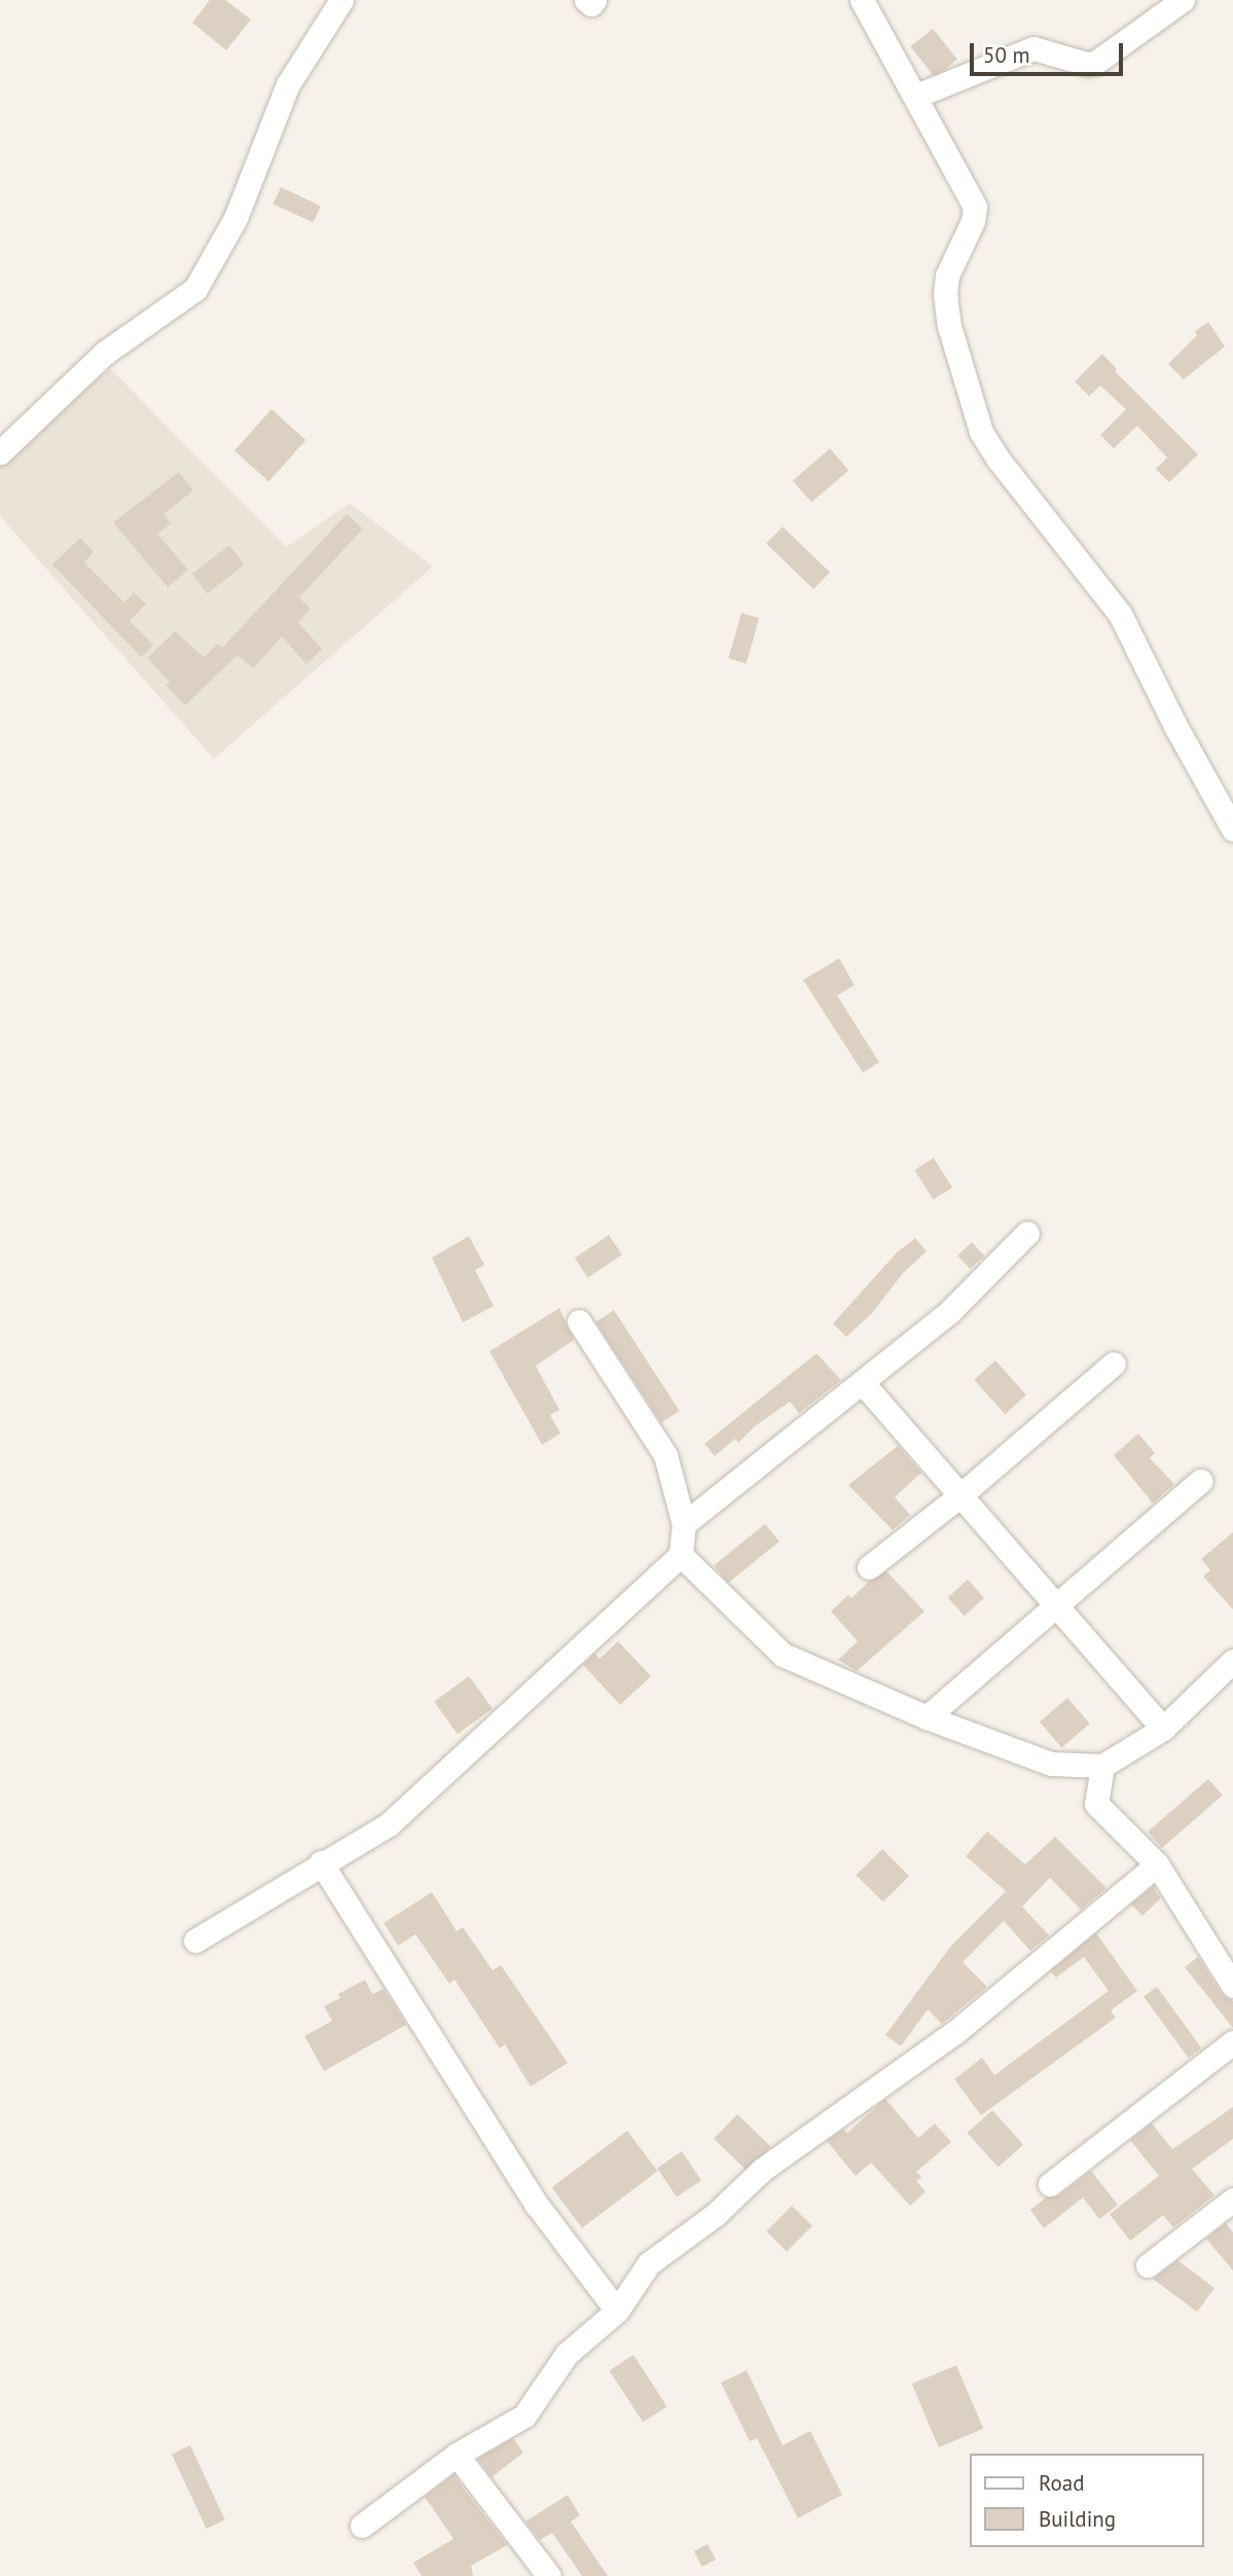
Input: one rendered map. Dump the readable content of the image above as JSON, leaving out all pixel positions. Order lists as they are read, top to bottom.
{
  "legend": ["Road", "Building"],
  "scale_bar": "50 m"
}
